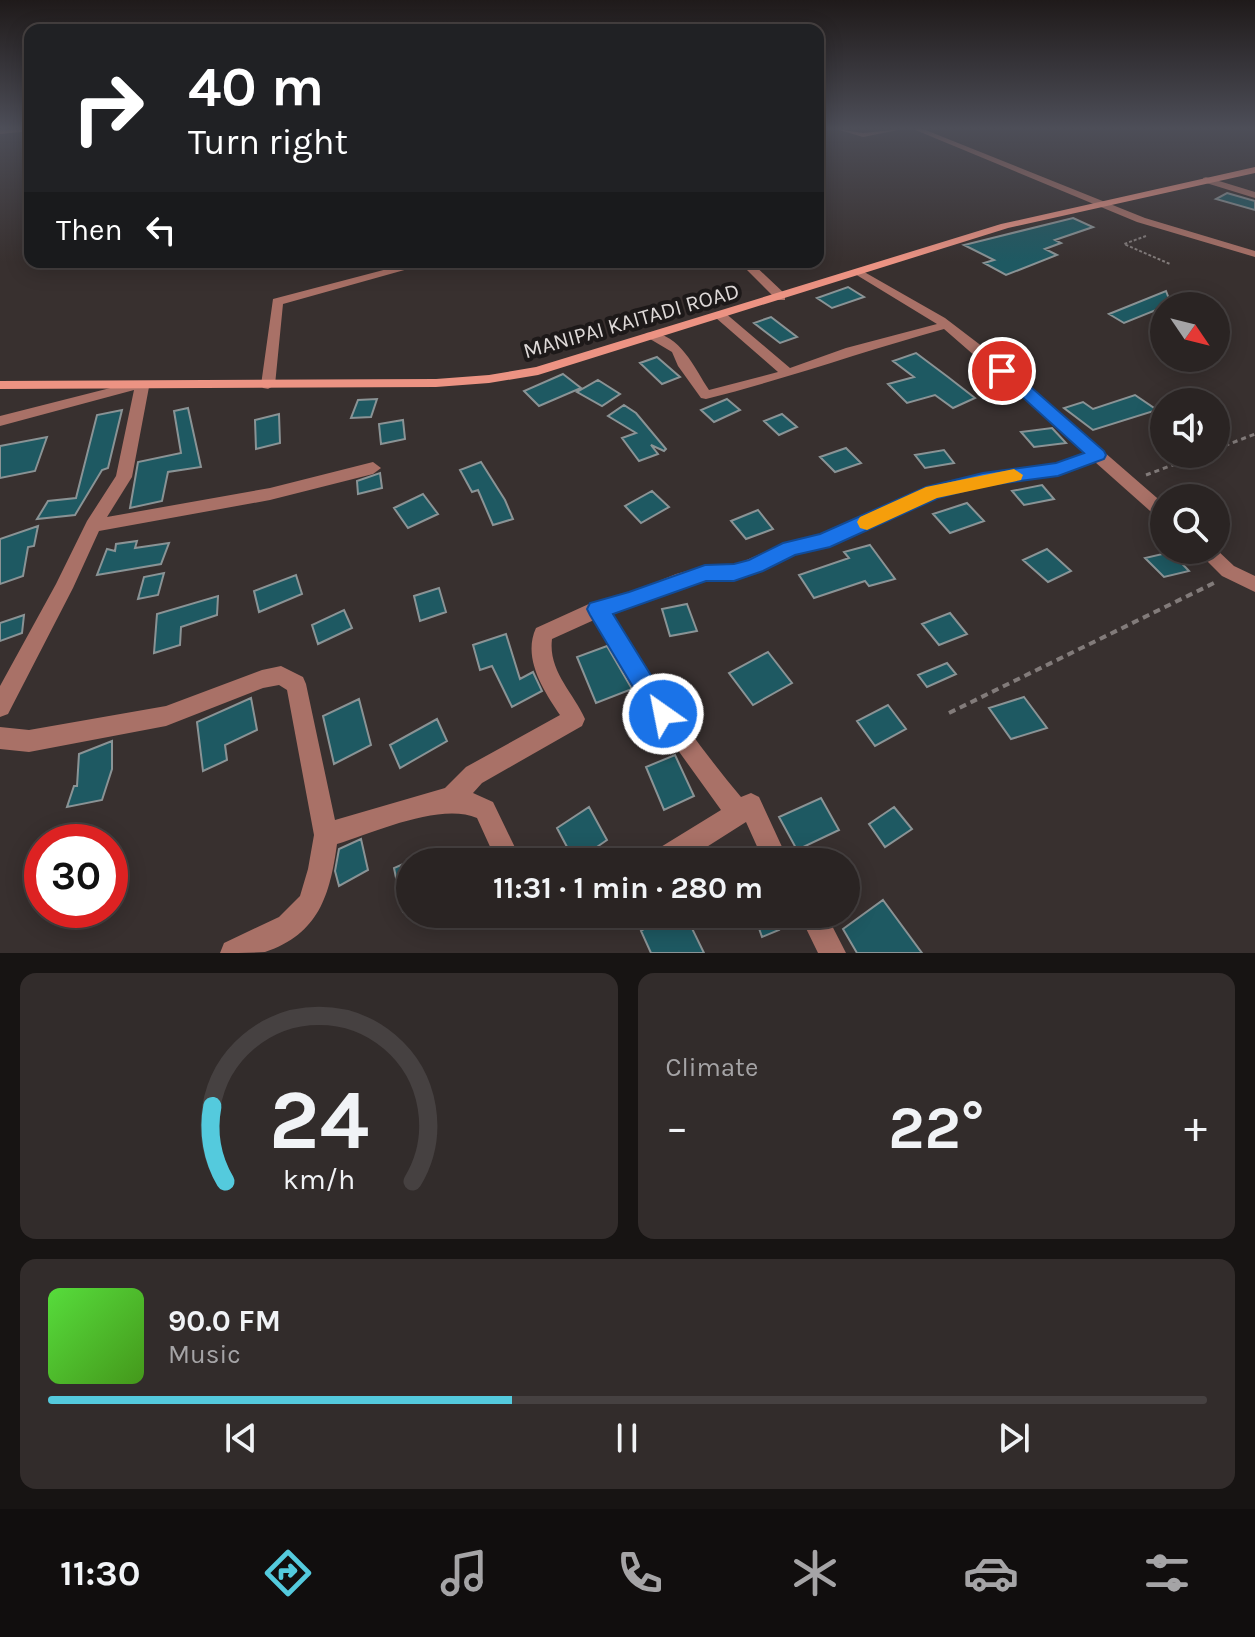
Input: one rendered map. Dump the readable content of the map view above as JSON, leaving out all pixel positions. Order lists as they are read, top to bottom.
{
  "streets": {
    "main road": ["MANIPAI KAITADI ROAD"]
  },
  "north": "bottom right",
  "page": {
    "turn": ["40 m", "Turn right"],
    "then": "Then",
    "limit": "30",
    "trip": "11:31 · 1 min · 280 m",
    "tile": "Climate",
    "heat": ["−", "22°", "+"],
    "song": ["90.0 FM", "Music"],
    "tabs": "11:30",
    "gauge": ["24", "km/h"]
  }
}
